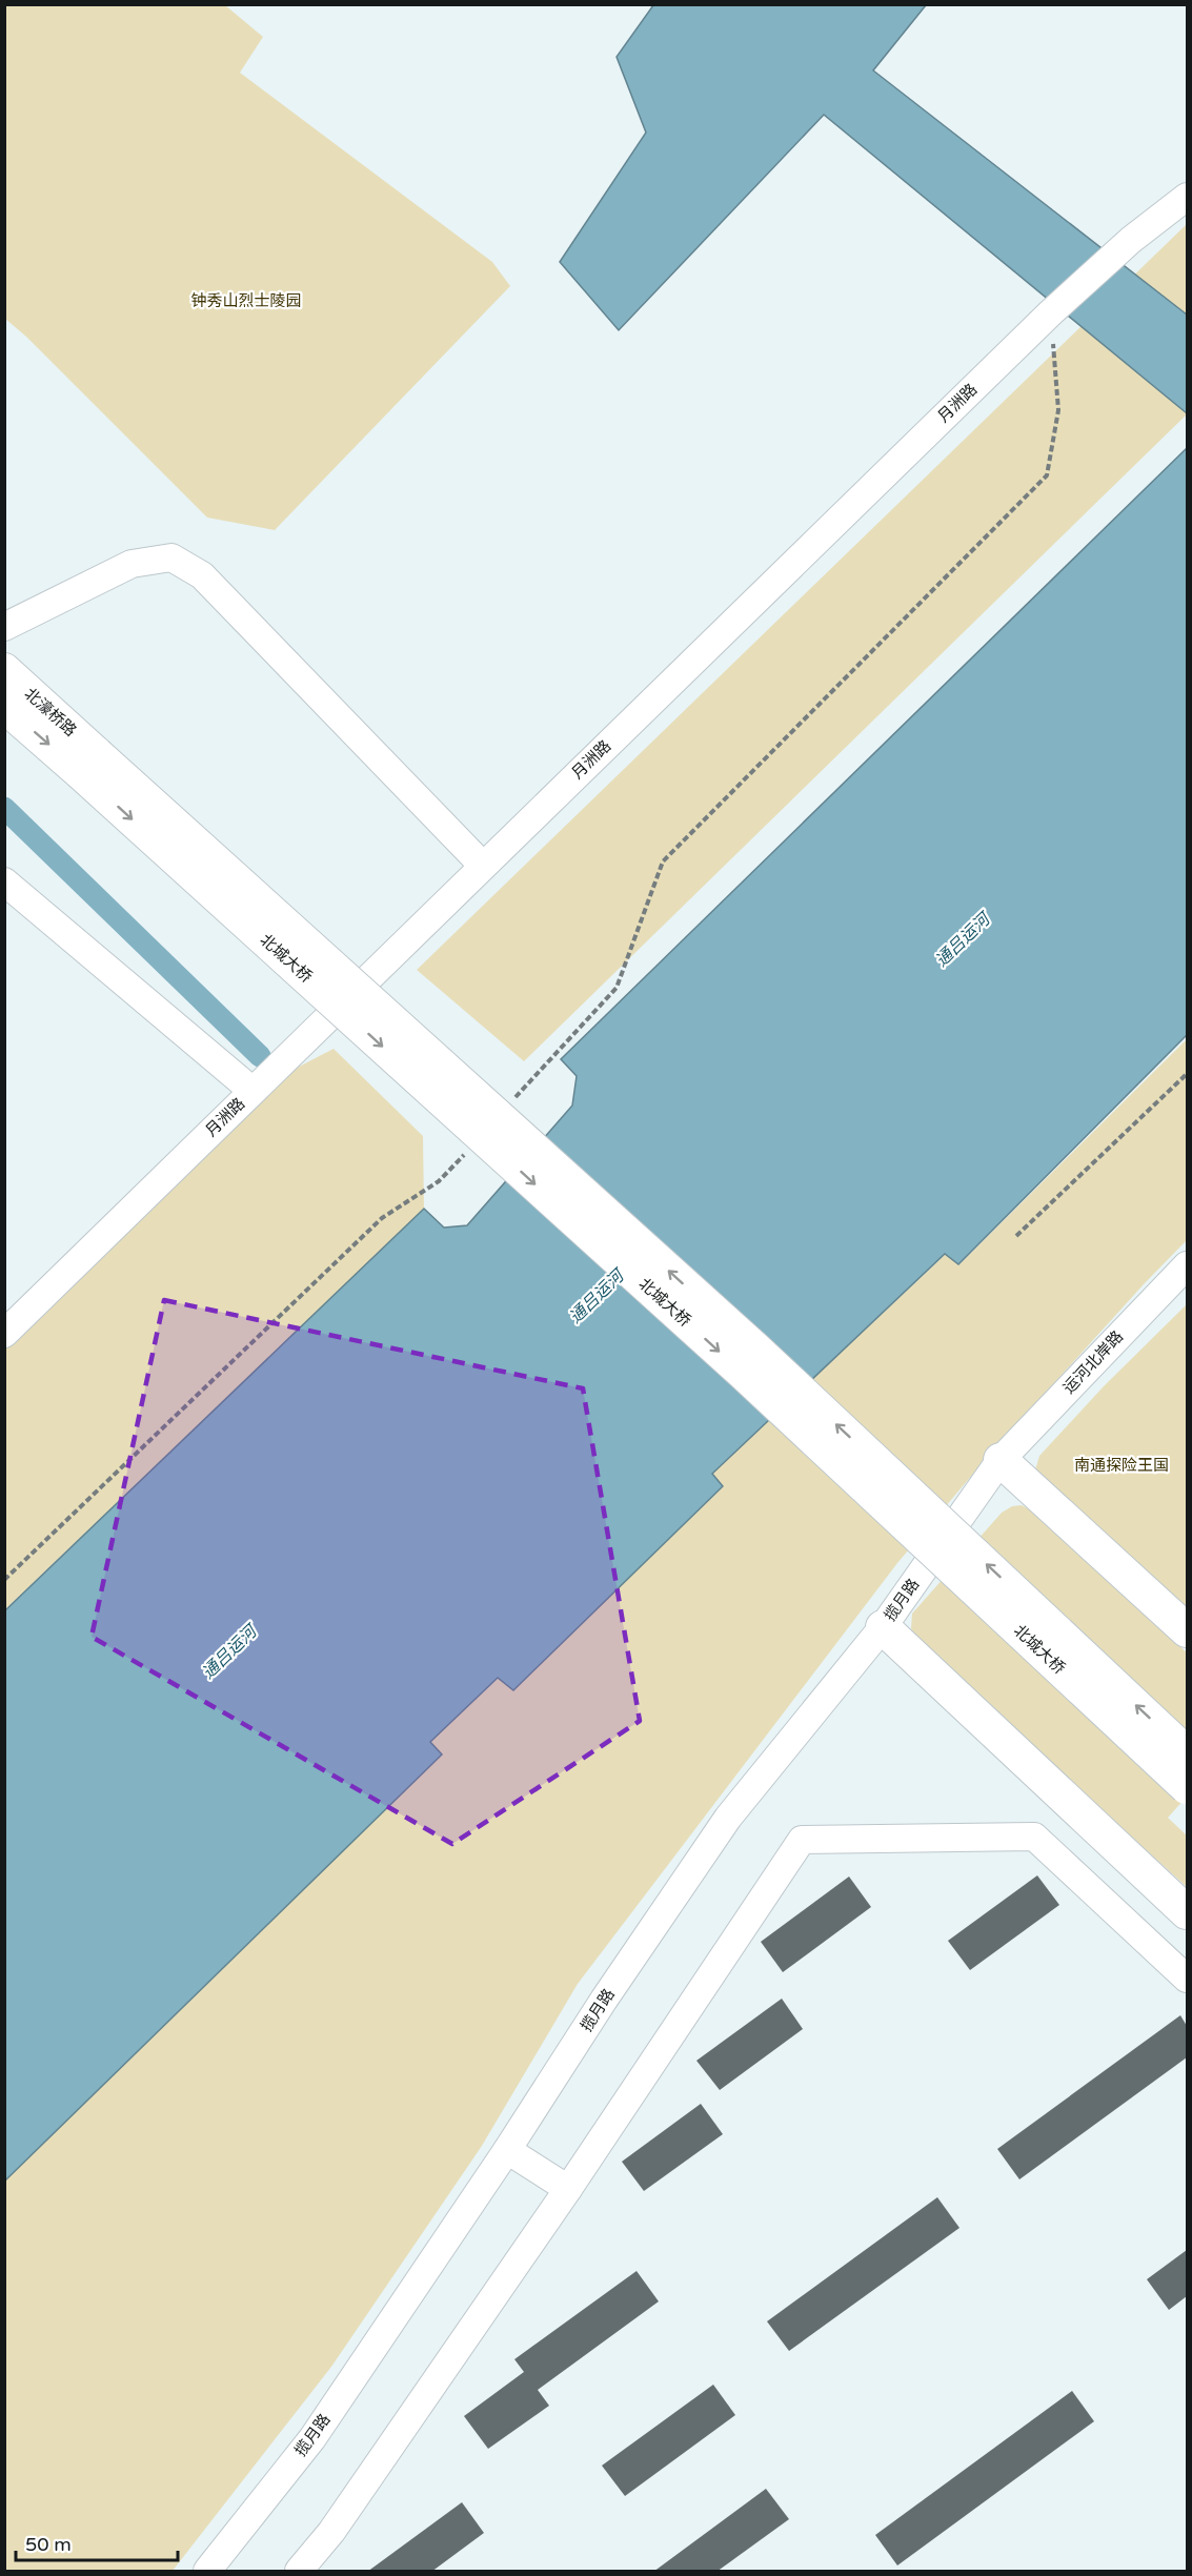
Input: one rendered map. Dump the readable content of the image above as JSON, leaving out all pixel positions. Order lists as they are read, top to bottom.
{
  "streets": {
    "main road": ["北濠桥路", "北城大桥"],
    "street": ["月洲路", "运河北岸路", "揽月路"]
  },
  "crossings": [
    ["北濠桥路", "北城大桥"],
    ["运河北岸路", "揽月路"]
  ],
  "water": ["通吕运河"],
  "parks": ["钟秀山烈士陵园", "南通探险王国"],
  "scale_bar": "50 m"
}
